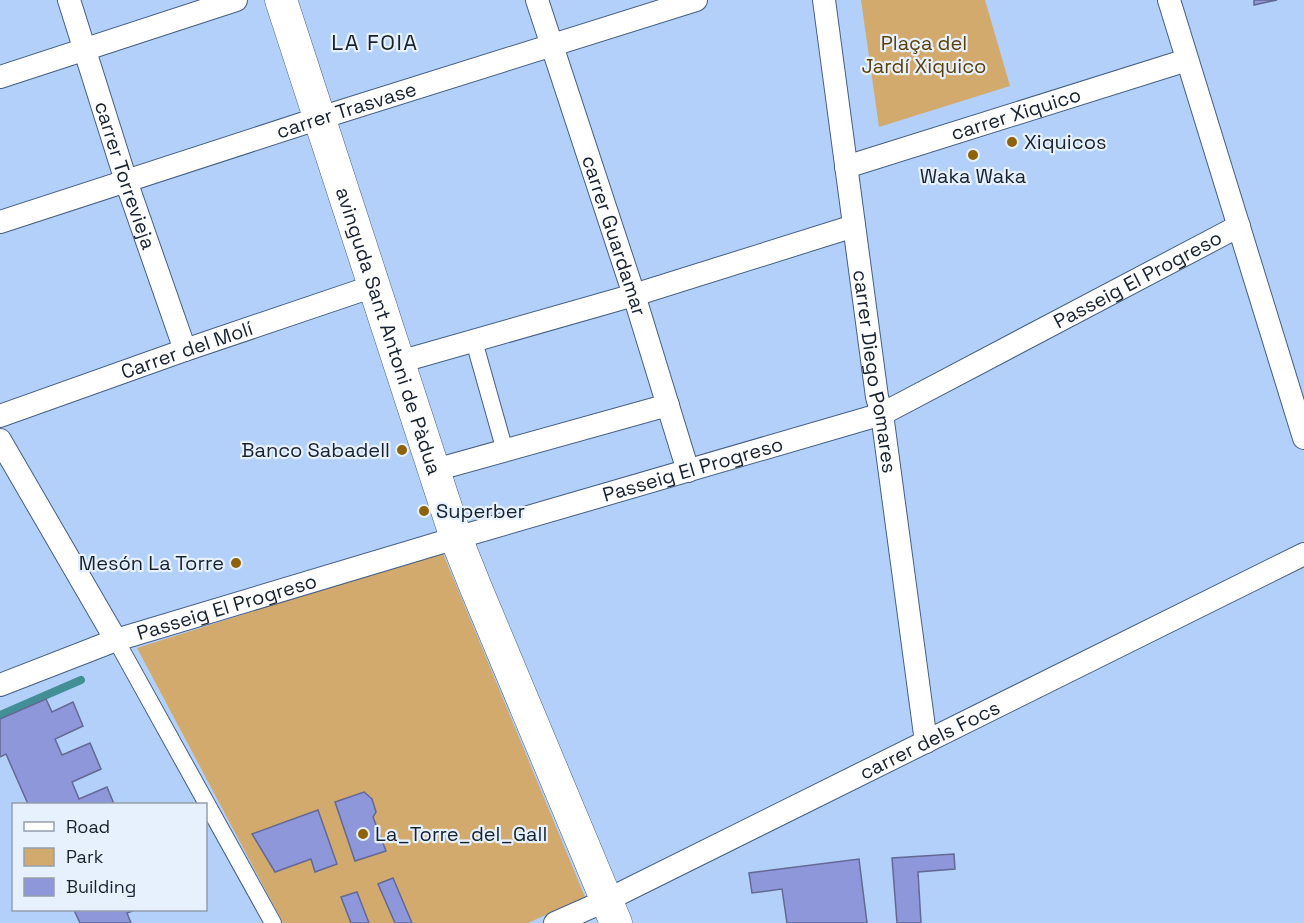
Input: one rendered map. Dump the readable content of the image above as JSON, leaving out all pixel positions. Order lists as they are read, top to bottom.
{
  "streets": {
    "main road": ["avinguda Sant Antoni de Pàdua"],
    "street": [
      "carrer Trasvase",
      "carrer Xiquico",
      "carrer Torrevieja",
      "carrer Guardamar",
      "Passeig El Progreso",
      "Carrer del Molí",
      "carrer Diego Pomares",
      "carrer dels Focs"
    ]
  },
  "crossings": [
    ["carrer Trasvase", "carrer Torrevieja"],
    ["carrer Trasvase", "carrer Guardamar"],
    ["carrer Trasvase", "avinguda Sant Antoni de Pàdua"],
    ["carrer Xiquico", "carrer Diego Pomares"],
    ["carrer Torrevieja", "Carrer del Molí"],
    ["carrer Guardamar", "Passeig El Progreso"],
    ["Passeig El Progreso", "avinguda Sant Antoni de Pàdua"],
    ["Passeig El Progreso", "carrer Diego Pomares"],
    ["avinguda Sant Antoni de Pàdua", "Carrer del Molí"],
    ["avinguda Sant Antoni de Pàdua", "carrer dels Focs"],
    ["carrer Diego Pomares", "carrer dels Focs"]
  ],
  "districts": ["LA FOIA"],
  "parks": ["Plaça del Jardí Xiquico"],
  "places": [
    "Xiquicos",
    "Waka Waka",
    "Banco Sabadell",
    "Superber",
    "Mesón La Torre",
    "La_Torre_del_Gall"
  ],
  "legend": ["Road", "Park", "Building"]
}
